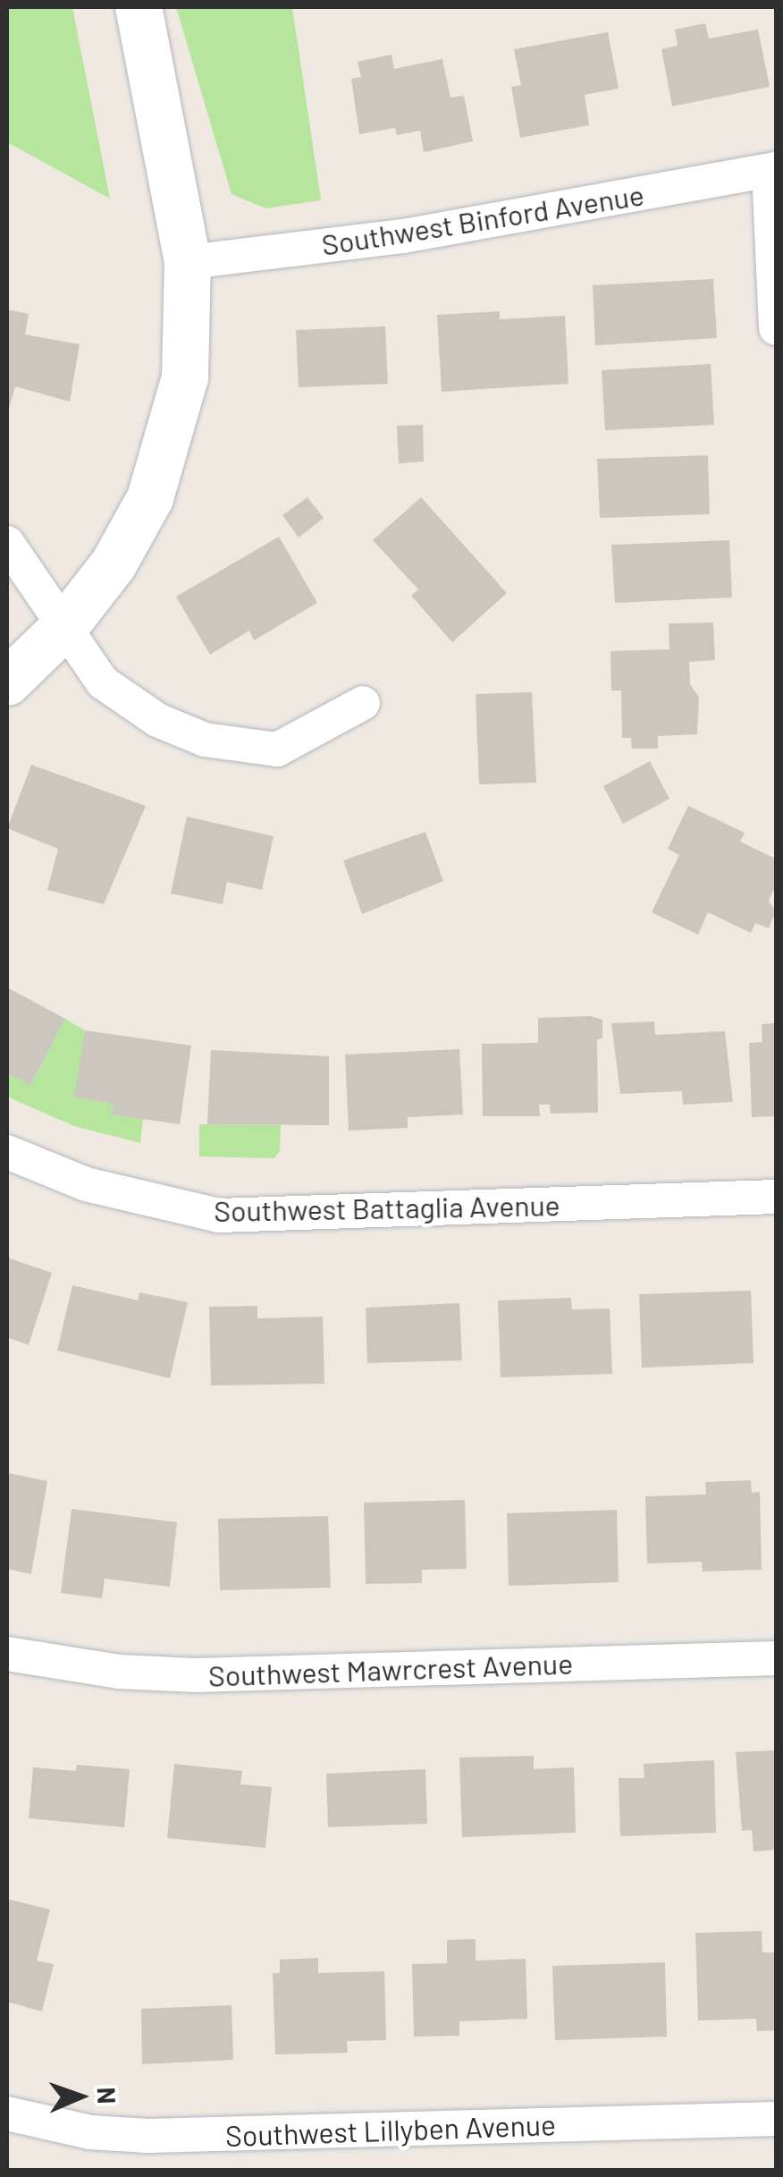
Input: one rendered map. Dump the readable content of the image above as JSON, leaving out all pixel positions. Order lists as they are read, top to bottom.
{
  "streets": {
    "street": [
      "Southwest Binford Avenue",
      "Southwest Battaglia Avenue",
      "Southwest Mawrcrest Avenue",
      "Southwest Lillyben Avenue"
    ]
  },
  "north": "right"
}
